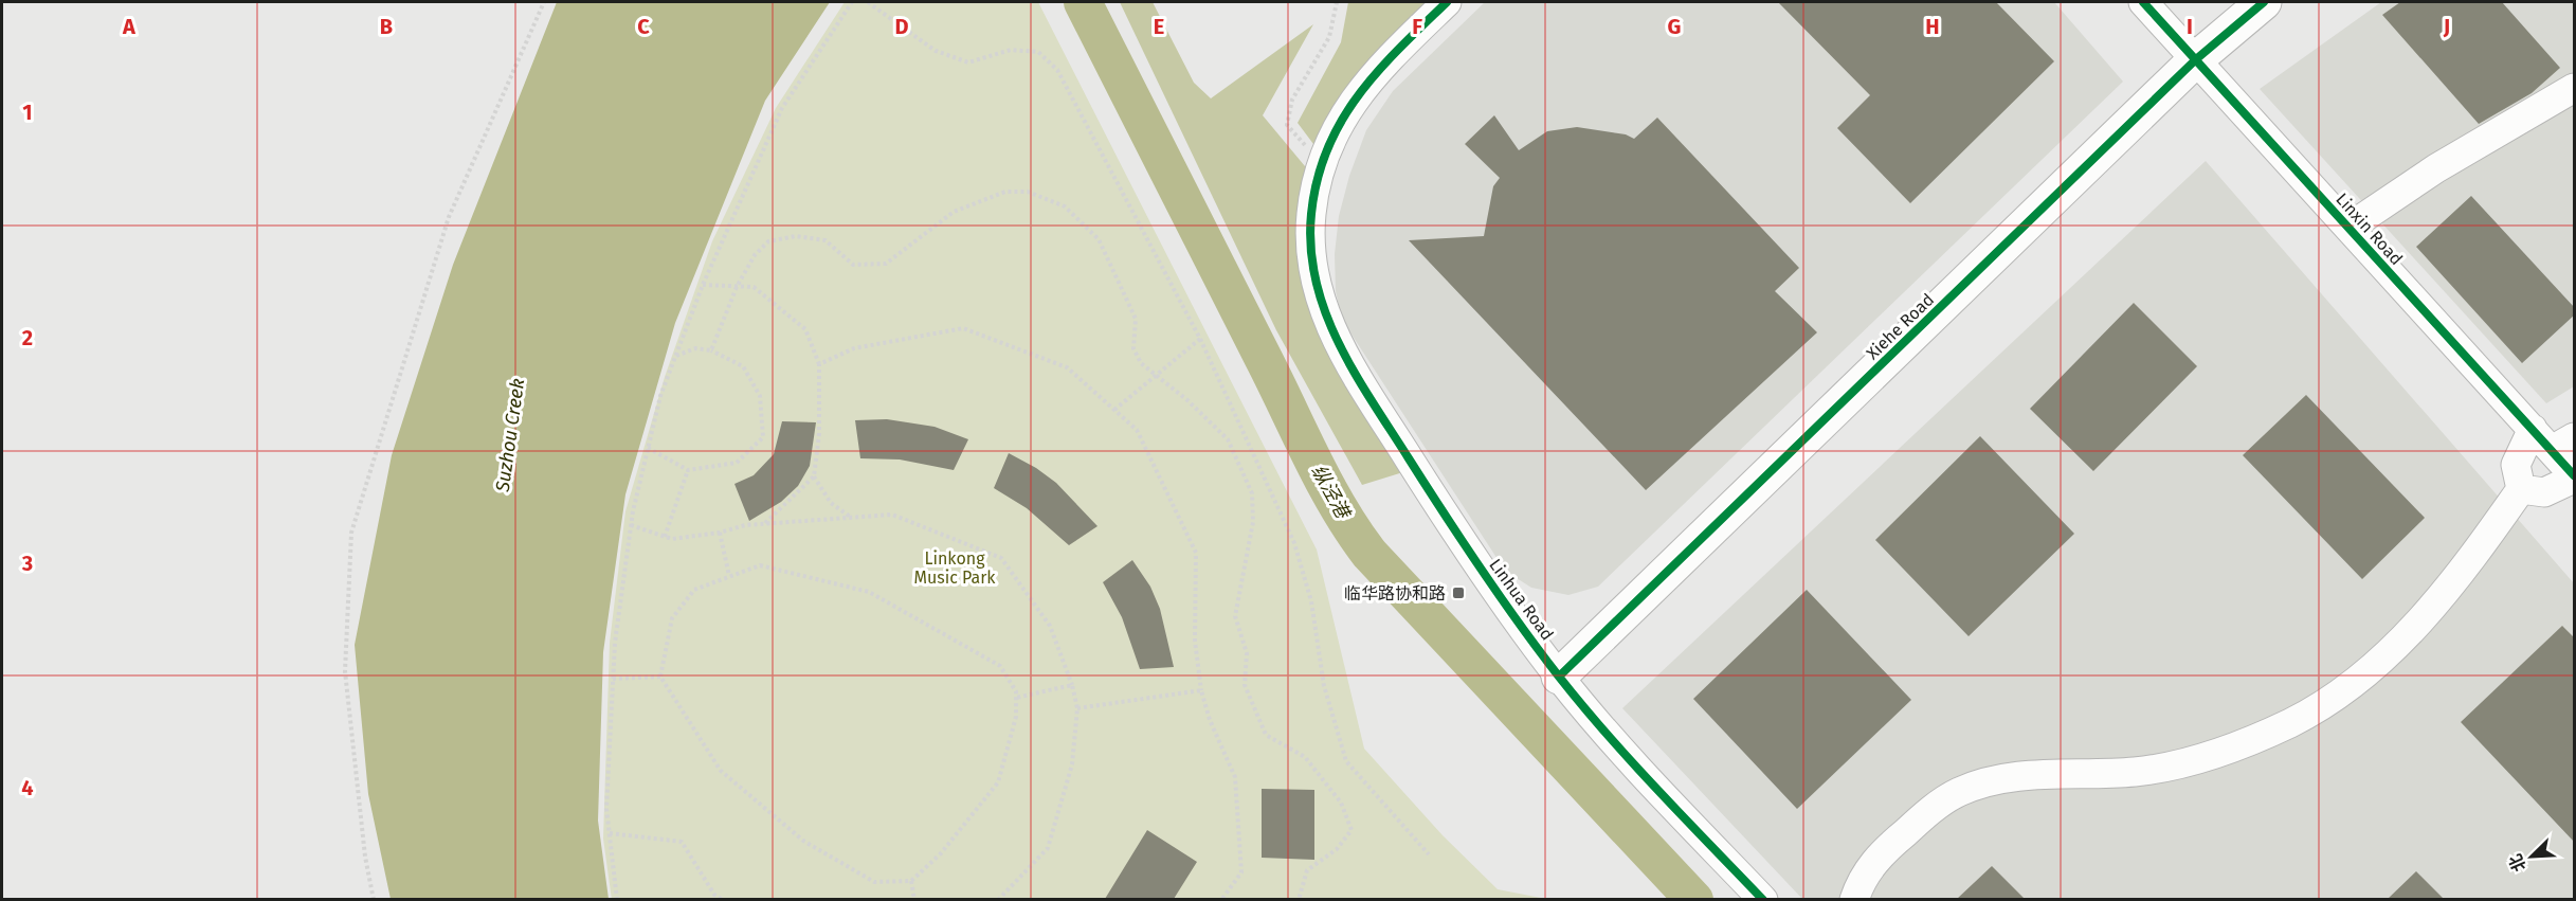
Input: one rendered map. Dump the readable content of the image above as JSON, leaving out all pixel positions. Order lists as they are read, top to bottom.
{
  "streets": {
    "main road": ["Xiehe Road"],
    "street": ["Linxin Road", "Linhua Road"]
  },
  "crossings": [
    ["Linxin Road", "Xiehe Road"],
    ["Xiehe Road", "Linhua Road"]
  ],
  "water": ["Suzhou Creek", "纵泾港"],
  "parks": ["Linkong Music Park"],
  "places": {
    "transit": ["临华路协和路"]
  },
  "north": "bottom left",
  "grid": {
    "columns": [
      "A",
      "B",
      "C",
      "D",
      "E",
      "F",
      "G",
      "H",
      "I",
      "J"
    ],
    "rows": [
      "1",
      "2",
      "3",
      "4"
    ]
  }
}
